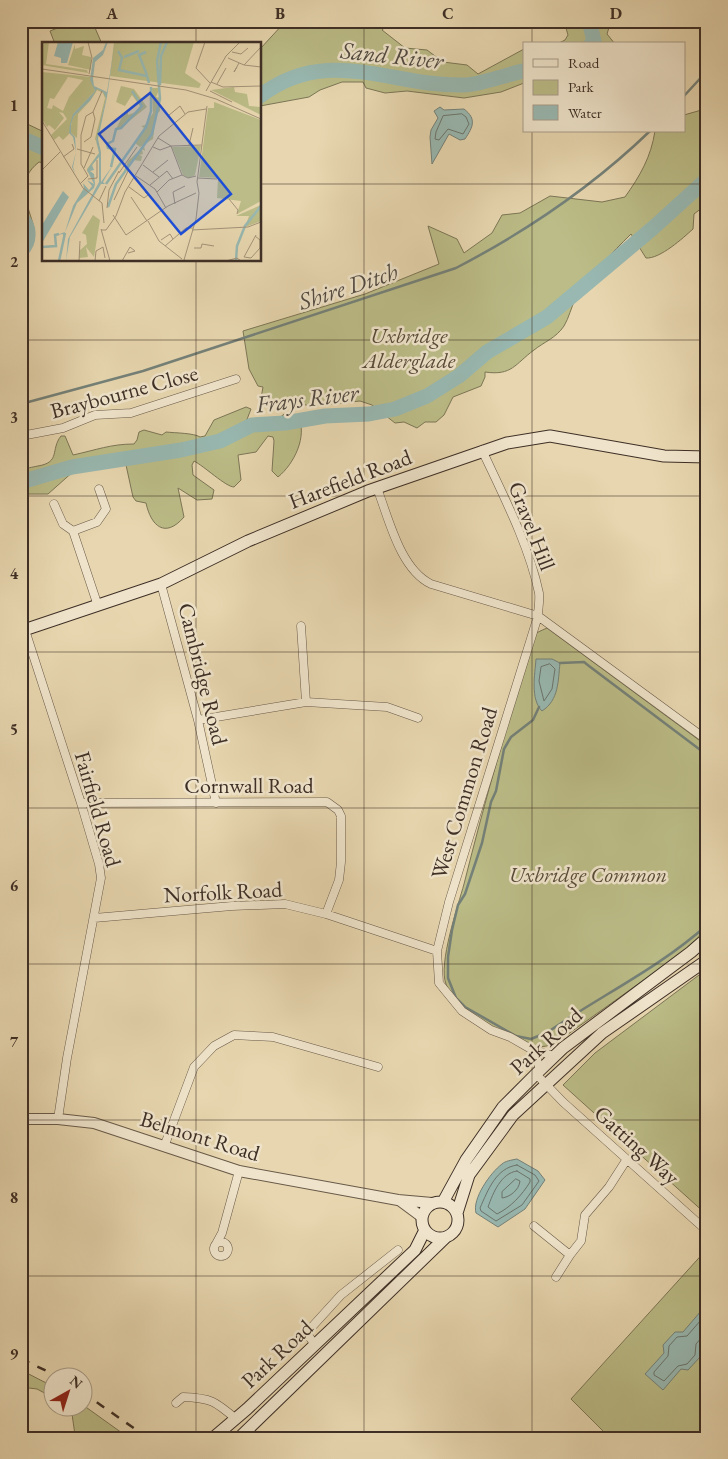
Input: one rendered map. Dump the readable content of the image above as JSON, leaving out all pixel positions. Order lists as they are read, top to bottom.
{
  "streets": {
    "main road": ["Harefield Road", "Park Road"],
    "street": [
      "Braybourne Close",
      "Gravel Hill",
      "Cambridge Road",
      "Cornwall Road",
      "West Common Road",
      "Fairfield Road",
      "Norfolk Road",
      "Belmont Road",
      "Gatting Way"
    ]
  },
  "crossings": [
    ["Harefield Road", "Gravel Hill"],
    ["Harefield Road", "Cambridge Road"],
    ["Harefield Road", "Fairfield Road"],
    ["Gravel Hill", "West Common Road"],
    ["Cambridge Road", "Cornwall Road"],
    ["Cornwall Road", "Fairfield Road"],
    ["Cornwall Road", "Norfolk Road"],
    ["West Common Road", "Norfolk Road"],
    ["Fairfield Road", "Norfolk Road"],
    ["Fairfield Road", "Belmont Road"],
    ["Park Road", "Belmont Road"],
    ["Park Road", "Gatting Way"]
  ],
  "water": ["Sand River", "Shire Ditch", "Frays River"],
  "parks": ["Uxbridge Alderglade", "Uxbridge Common"],
  "legend": ["Road", "Park", "Water"],
  "north": "top right",
  "grid": {
    "columns": [
      "A",
      "B",
      "C",
      "D"
    ],
    "rows": [
      "1",
      "2",
      "3",
      "4",
      "5",
      "6",
      "7",
      "8",
      "9"
    ]
  }
}
